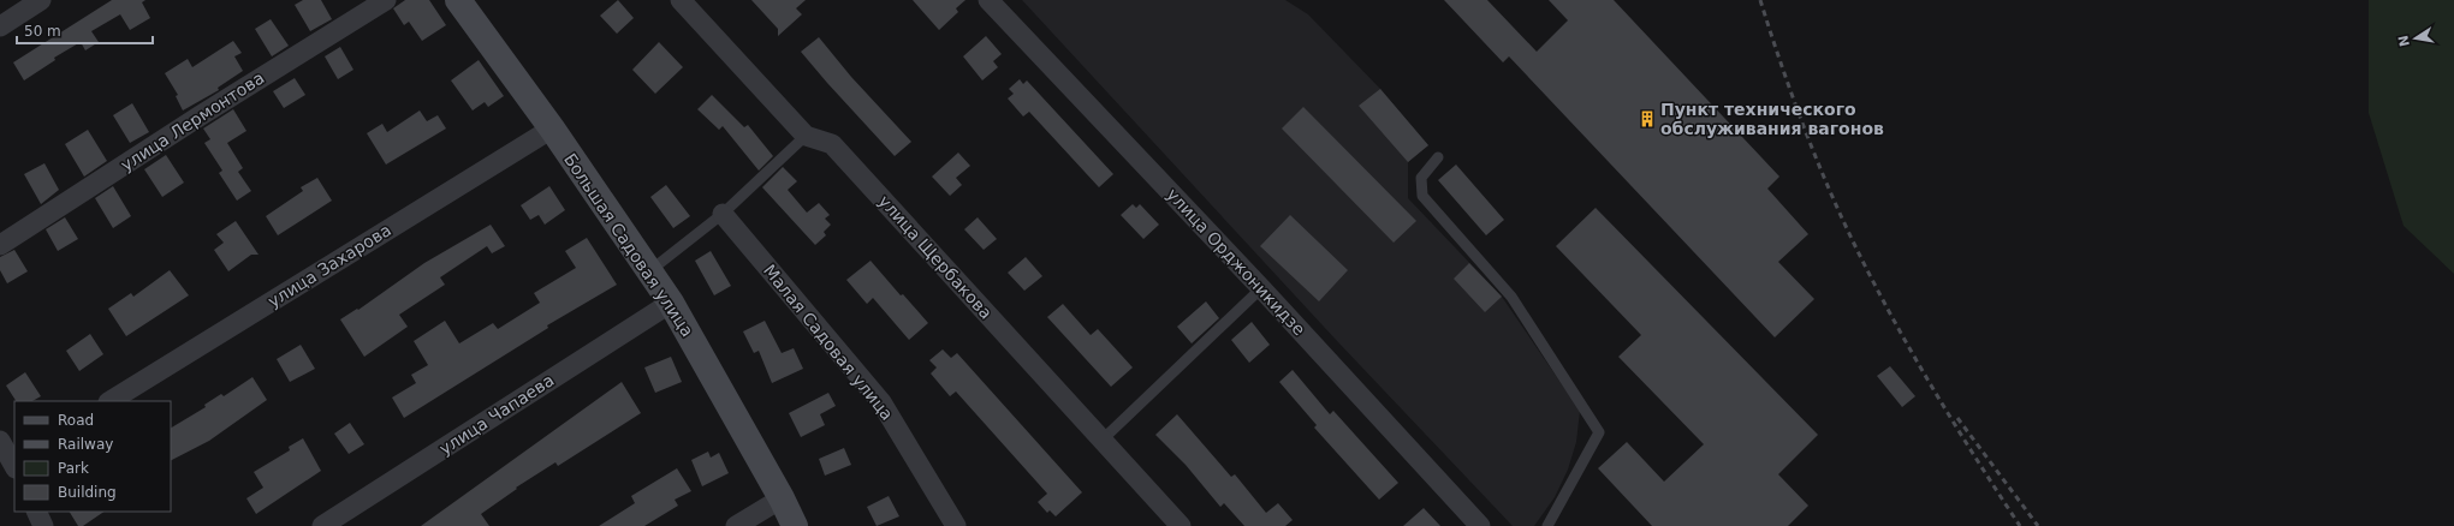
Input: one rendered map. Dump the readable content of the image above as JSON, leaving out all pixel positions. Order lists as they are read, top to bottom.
{
  "streets": {
    "main road": ["Большая Садовая улица"],
    "street": [
      "улица Лермонтова",
      "улица Щербакова",
      "улица Орджоникидзе",
      "улица Захарова",
      "Малая Садовая улица",
      "улица Чапаева"
    ]
  },
  "crossings": [
    ["Большая Садовая улица", "улица Захарова"],
    ["Большая Садовая улица", "улица Чапаева"]
  ],
  "places": {
    "building": ["Пункт технического обслуживания вагонов"]
  },
  "legend": [
    "Road",
    "Railway",
    "Park",
    "Building"
  ],
  "scale_bar": "50 m",
  "north": "left"
}
